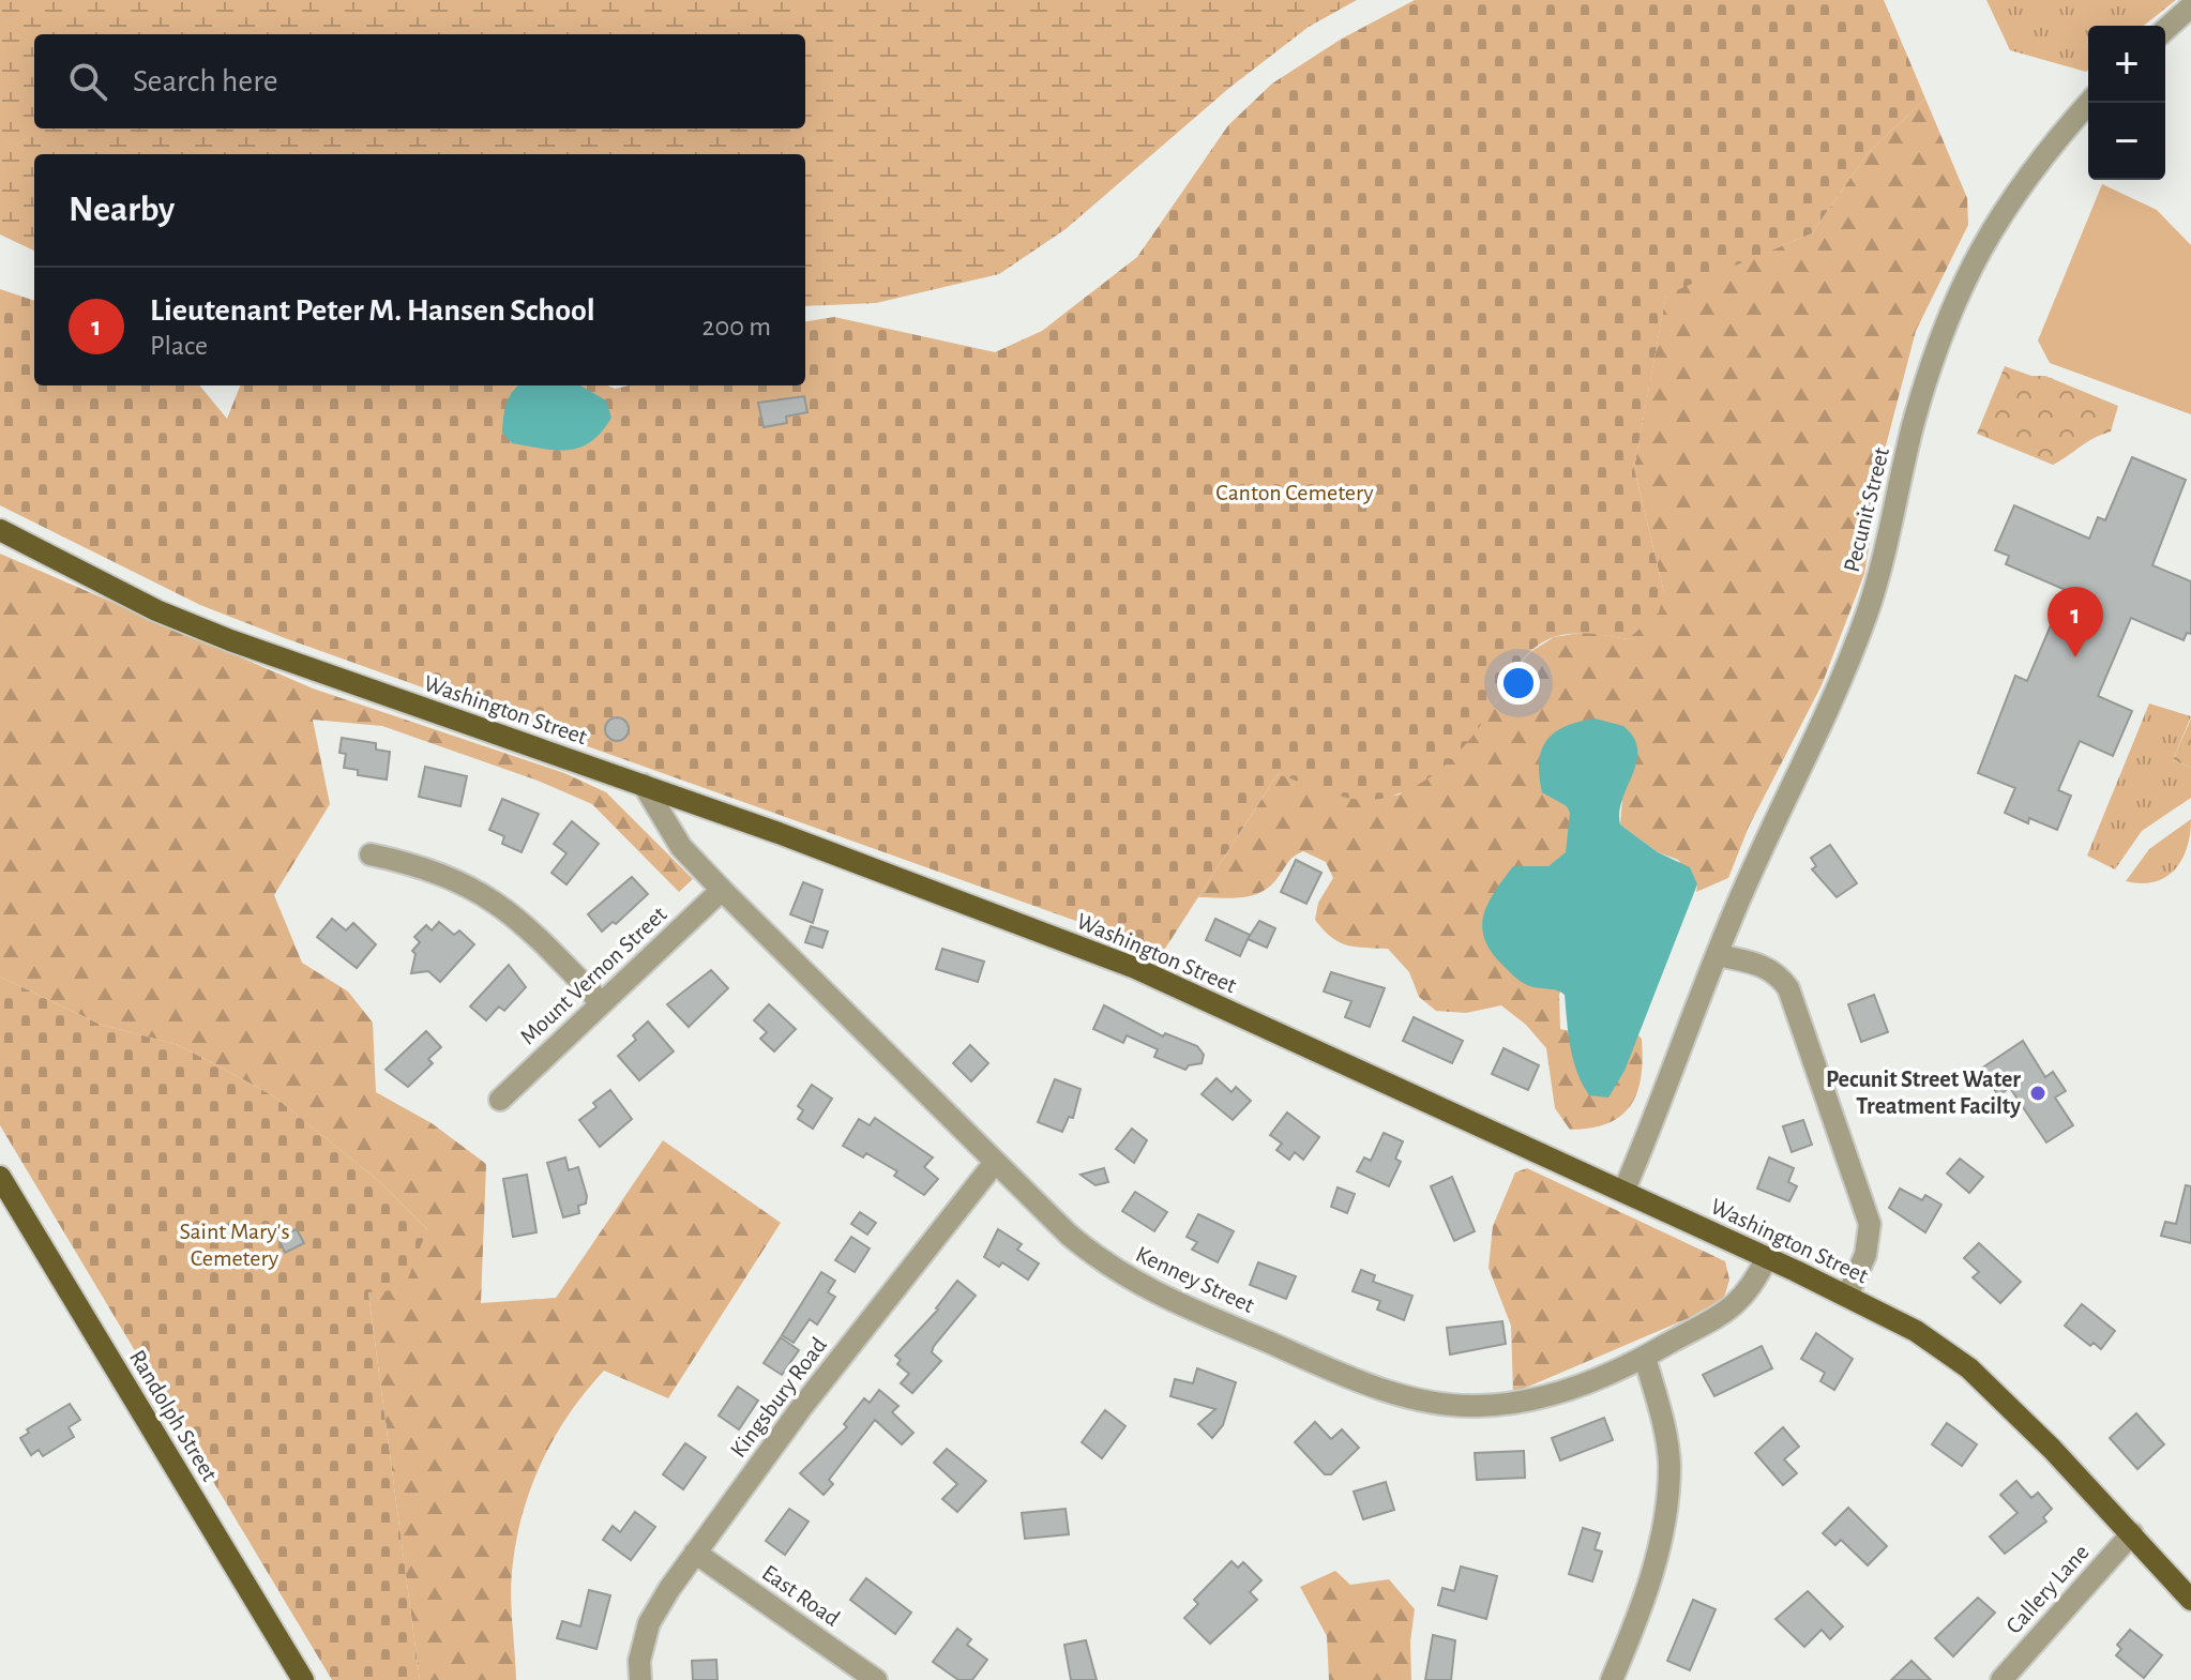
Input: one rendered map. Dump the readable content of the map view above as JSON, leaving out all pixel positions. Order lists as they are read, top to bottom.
{
  "streets": {
    "main road": ["Washington Street", "Randolph Street"],
    "street": [
      "Pecunit Street",
      "Mount Vernon Street",
      "Kenney Street",
      "Kingsbury Road",
      "Callery Lane",
      "East Road"
    ]
  },
  "crossings": [
    ["Pecunit Street", "Washington Street"],
    ["Washington Street", "Kenney Street"],
    ["Washington Street", "Callery Lane"],
    ["Mount Vernon Street", "Kenney Street"],
    ["Kenney Street", "Kingsbury Road"],
    ["Kingsbury Road", "East Road"]
  ],
  "parks": ["Canton Cemetery", "Saint Mary's Cemetery"],
  "places": ["Pecunit Street Water Treatment Facilty"],
  "page": {
    "map_buttons": ["+", "−"],
    "search": "Search here",
    "heading": "Nearby",
    "list": [
      {
        "mark": "1",
        "name": "Lieutenant Peter M. Hansen School",
        "note": "Place",
        "value": "200 m"
      }
    ],
    "pins": "1"
  }
}
